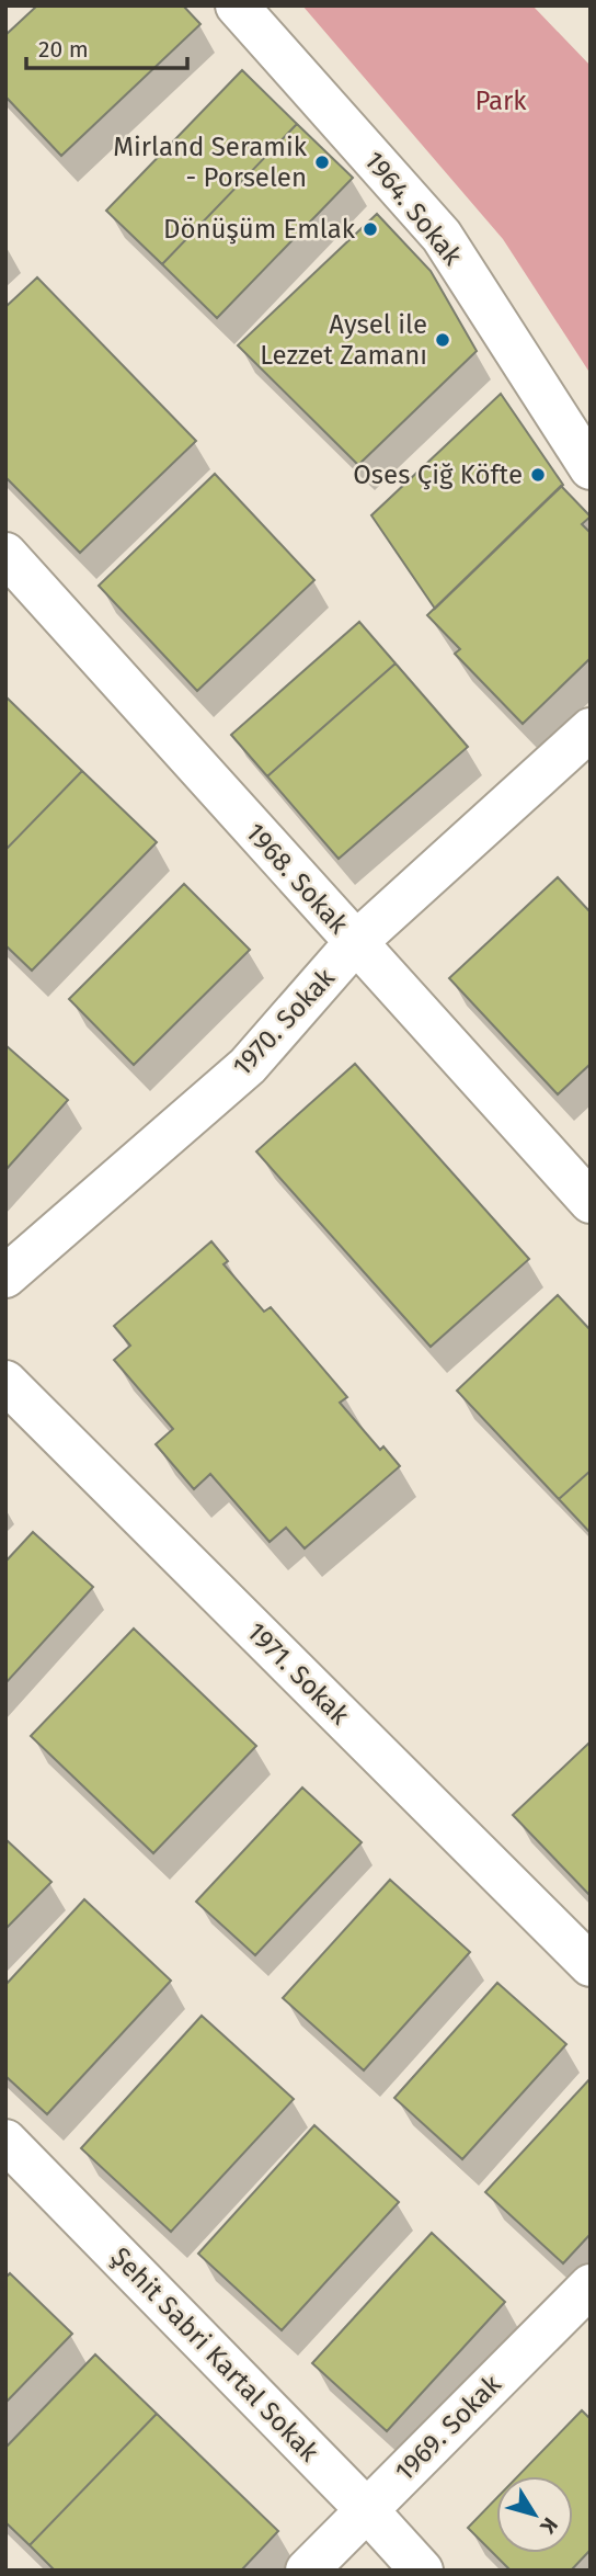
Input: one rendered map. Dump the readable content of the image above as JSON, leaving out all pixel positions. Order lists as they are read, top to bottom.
{
  "streets": {
    "street": [
      "1964. Sokak",
      "1968. Sokak",
      "1970. Sokak",
      "1971. Sokak",
      "Şehit Sabri Kartal Sokak",
      "1969. Sokak"
    ]
  },
  "crossings": [
    ["1968. Sokak", "1970. Sokak"],
    ["Şehit Sabri Kartal Sokak", "1969. Sokak"]
  ],
  "parks": ["Park"],
  "places": [
    "Mirland Seramik - Porselen",
    "Dönüşüm Emlak",
    "Aysel ile Lezzet Zamanı",
    "Oses Çiğ Köfte"
  ],
  "scale_bar": "20 m",
  "north": "bottom right"
}
